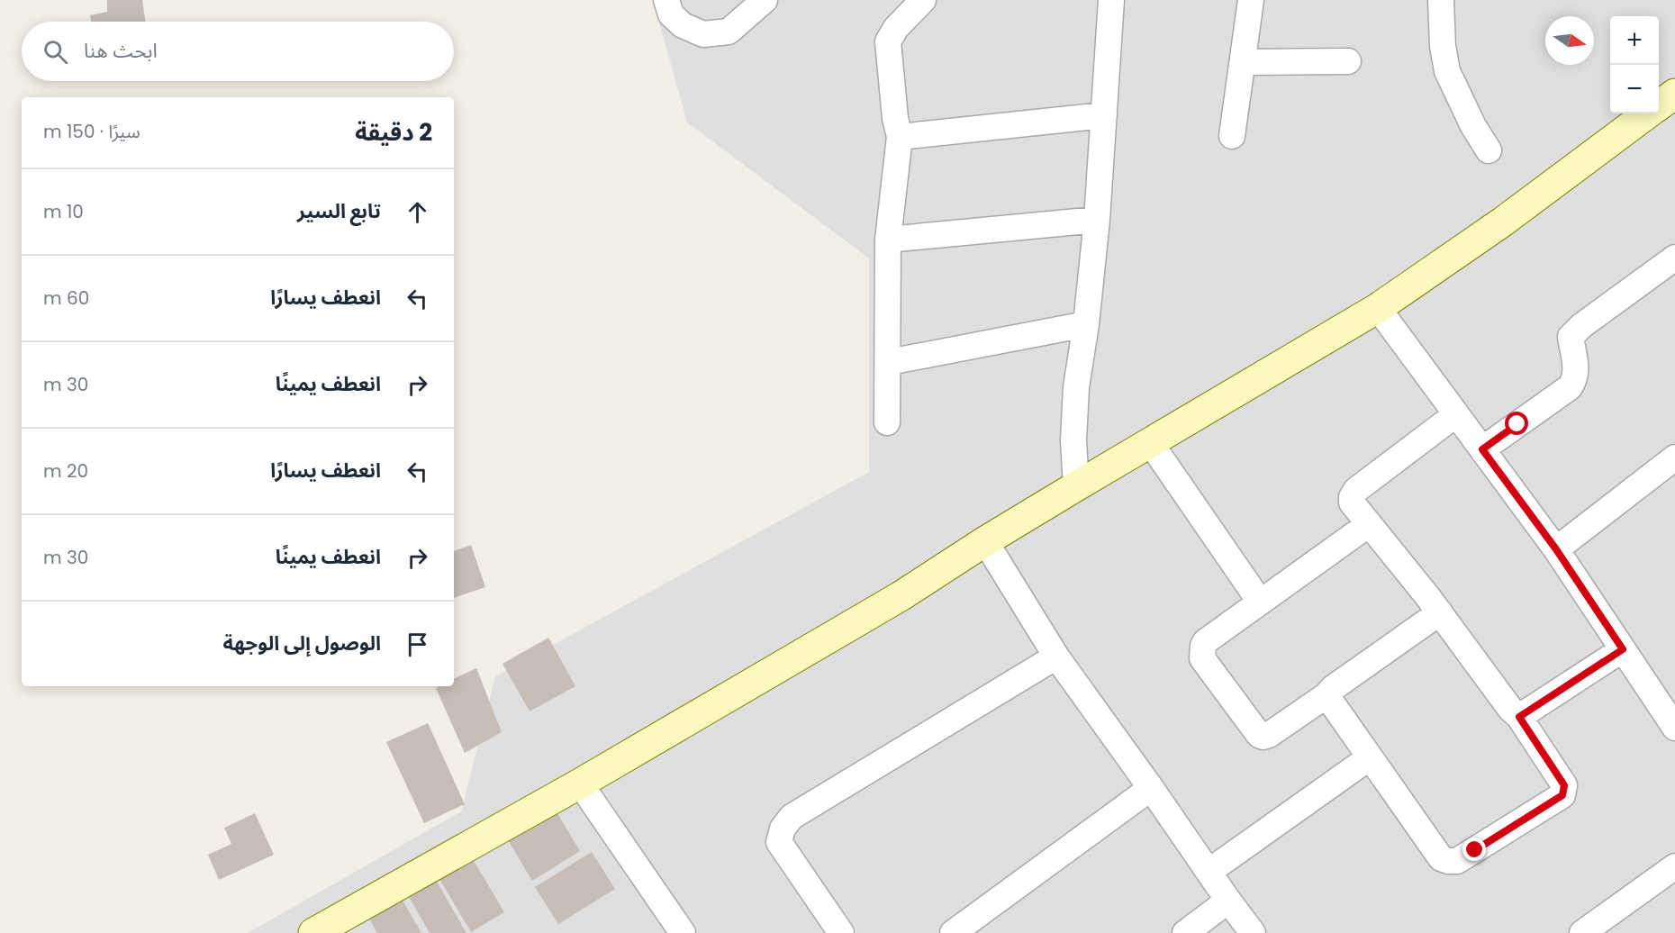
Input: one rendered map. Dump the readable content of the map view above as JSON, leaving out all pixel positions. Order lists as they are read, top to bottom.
{
  "north": "right",
  "page": {
    "map_buttons": ["+", "−"],
    "search": "ابحث هنا",
    "heading": ["2 دقيقة", "سيرًا · 150 m"],
    "list": [
      ["تابع السير", "10 m"],
      ["انعطف يسارًا", "60 m"],
      ["انعطف يمينًا", "30 m"],
      ["انعطف يسارًا", "20 m"],
      ["انعطف يمينًا", "30 m"],
      "الوصول إلى الوجهة"
    ]
  }
}
